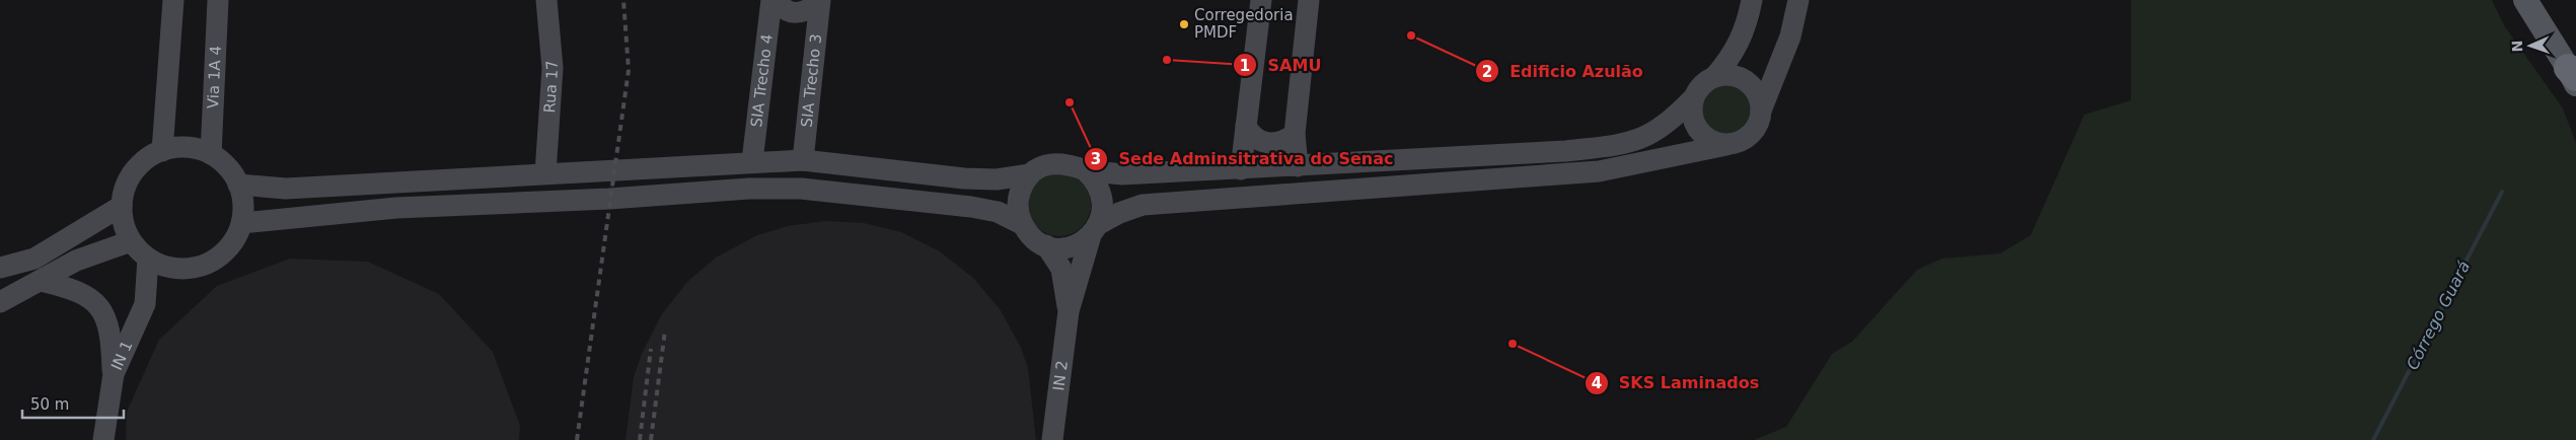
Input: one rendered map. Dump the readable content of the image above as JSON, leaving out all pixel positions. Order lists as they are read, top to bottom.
{
  "streets": {
    "main road": [
      "Via 1A 4",
      "SIA Trecho 3",
      "SIA Trecho 4",
      "Rua 17",
      "IN 1",
      "IN 2"
    ]
  },
  "crossings": [
    ["Via 1A 4", "IN 1"]
  ],
  "water": ["Córrego Guará"],
  "places": [
    "Corregedoria PMDF",
    "Edificio Azulão",
    "SAMU",
    "Sede Adminsitrativa do Senac",
    "SKS Laminados"
  ],
  "scale_bar": "50 m",
  "north": "left"
}
